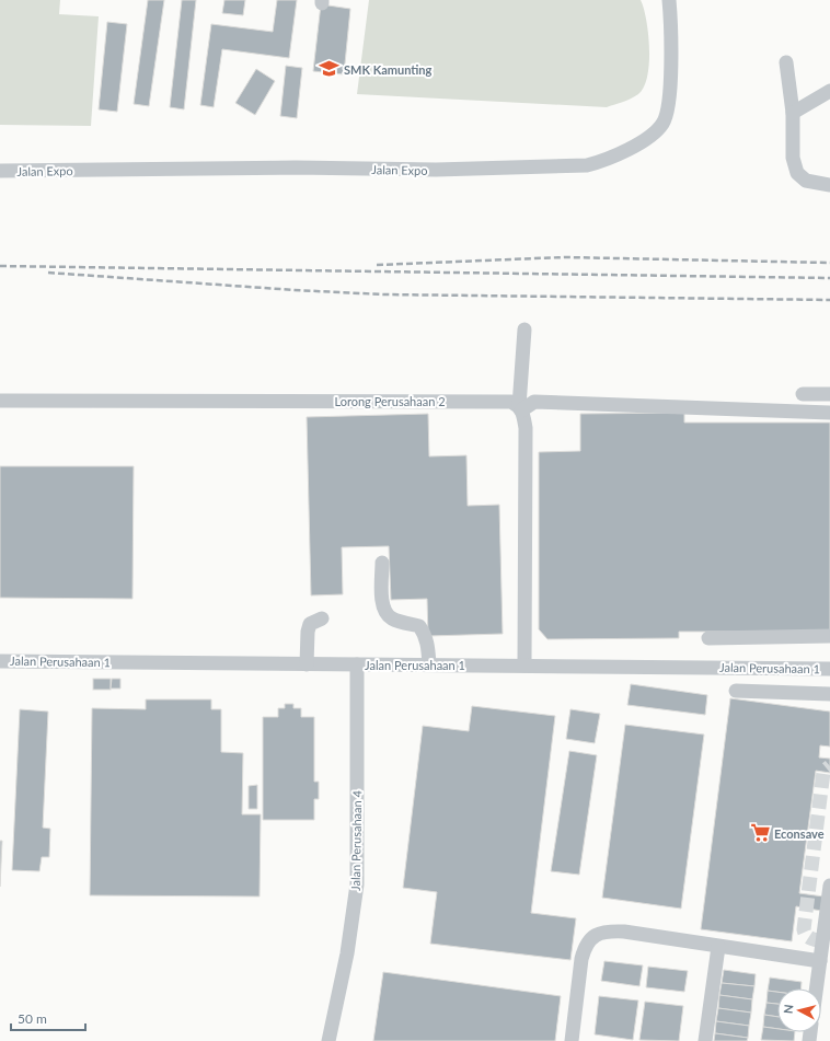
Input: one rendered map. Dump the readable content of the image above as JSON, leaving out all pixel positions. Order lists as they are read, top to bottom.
{
  "streets": {
    "street": [
      "Jalan Expo",
      "Lorong Perusahaan 2",
      "Jalan Perusahaan 1",
      "Jalan Perusahaan 4"
    ]
  },
  "crossings": [
    ["Jalan Perusahaan 1", "Jalan Perusahaan 4"]
  ],
  "places": {
    "school or university": ["SMK Kamunting"],
    "supermarket": ["Econsave"]
  },
  "scale_bar": "50 m",
  "north": "left"
}
